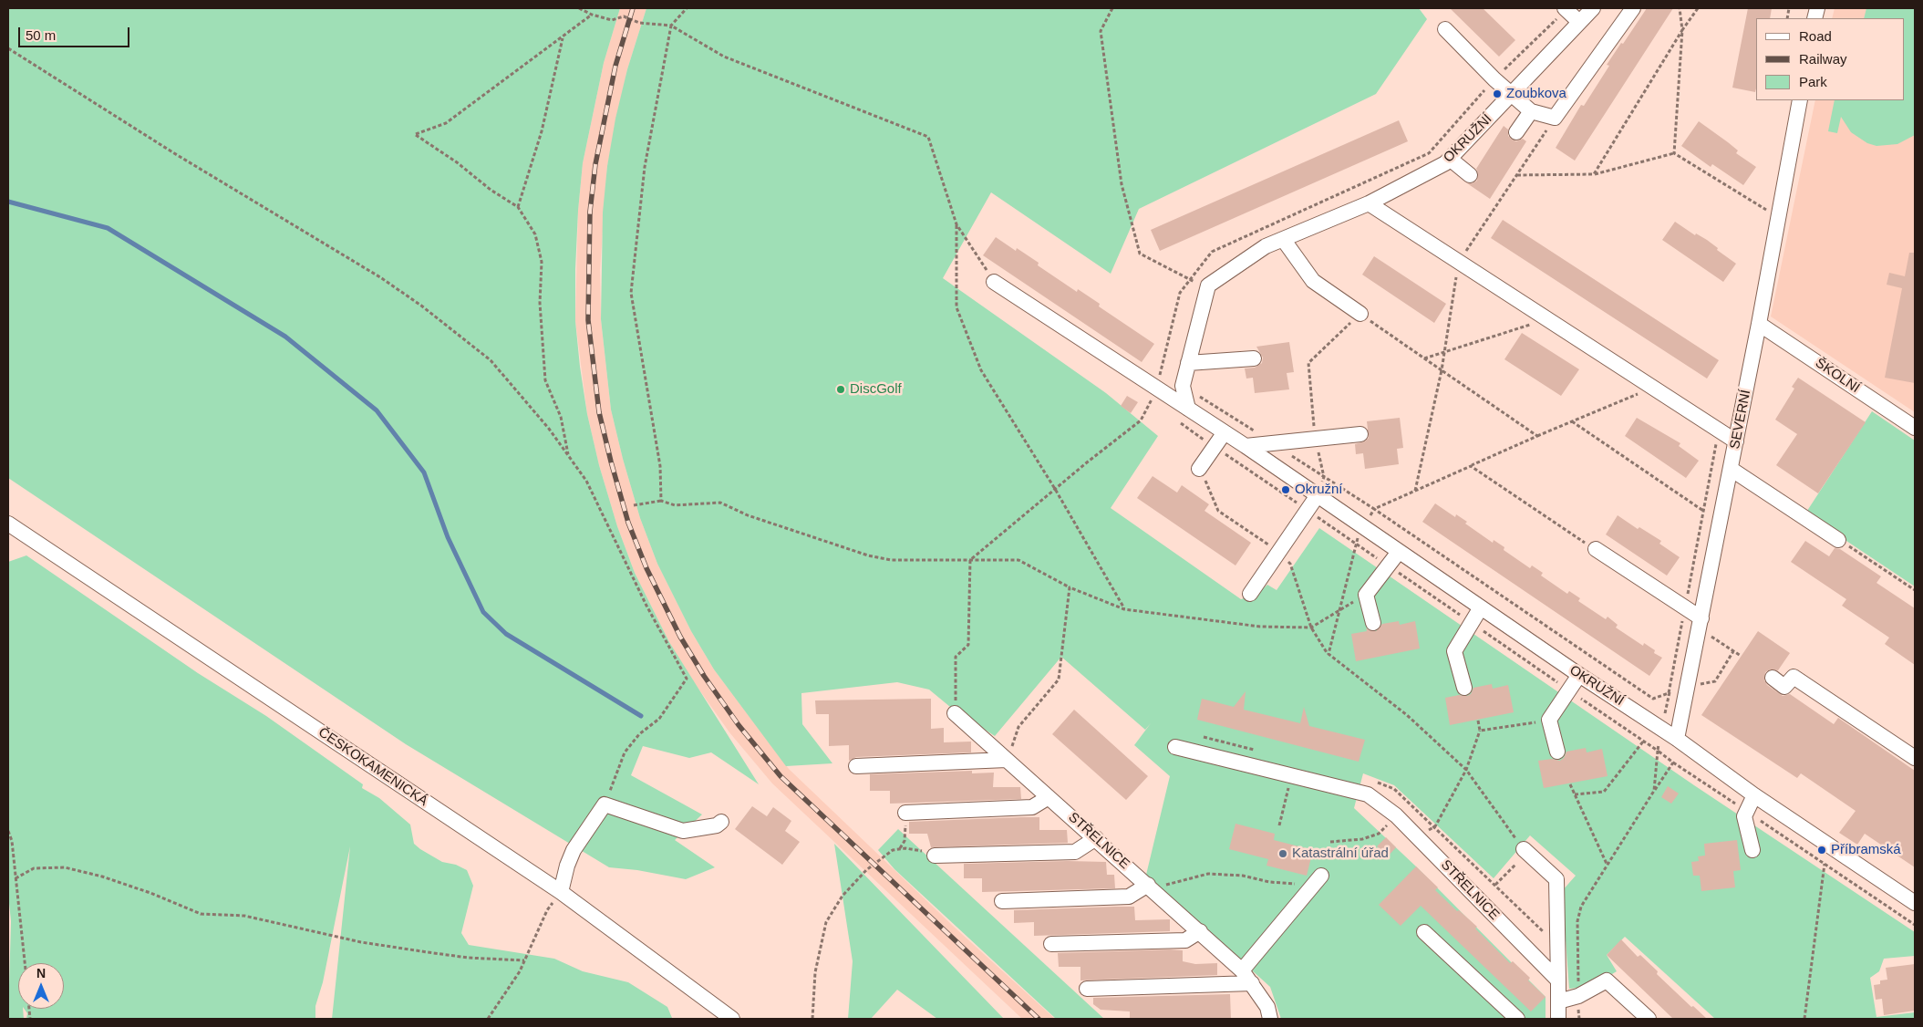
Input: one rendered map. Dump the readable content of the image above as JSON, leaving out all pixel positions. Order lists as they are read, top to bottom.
{
  "streets": {
    "street": [
      "OKRUŽNÍ",
      "ŠKOLNÍ",
      "SEVERNÍ",
      "ČESKOKAMENICKÁ",
      "STŘELNICE"
    ]
  },
  "crossings": [
    ["OKRUŽNÍ", "SEVERNÍ"],
    ["ŠKOLNÍ", "SEVERNÍ"]
  ],
  "places": [
    "Zoubkova",
    "DiscGolf",
    "Okružní",
    "Příbramská",
    "Katastrální úřad"
  ],
  "legend": ["Road", "Railway", "Park"],
  "scale_bar": "50 m",
  "north": "top"
}
